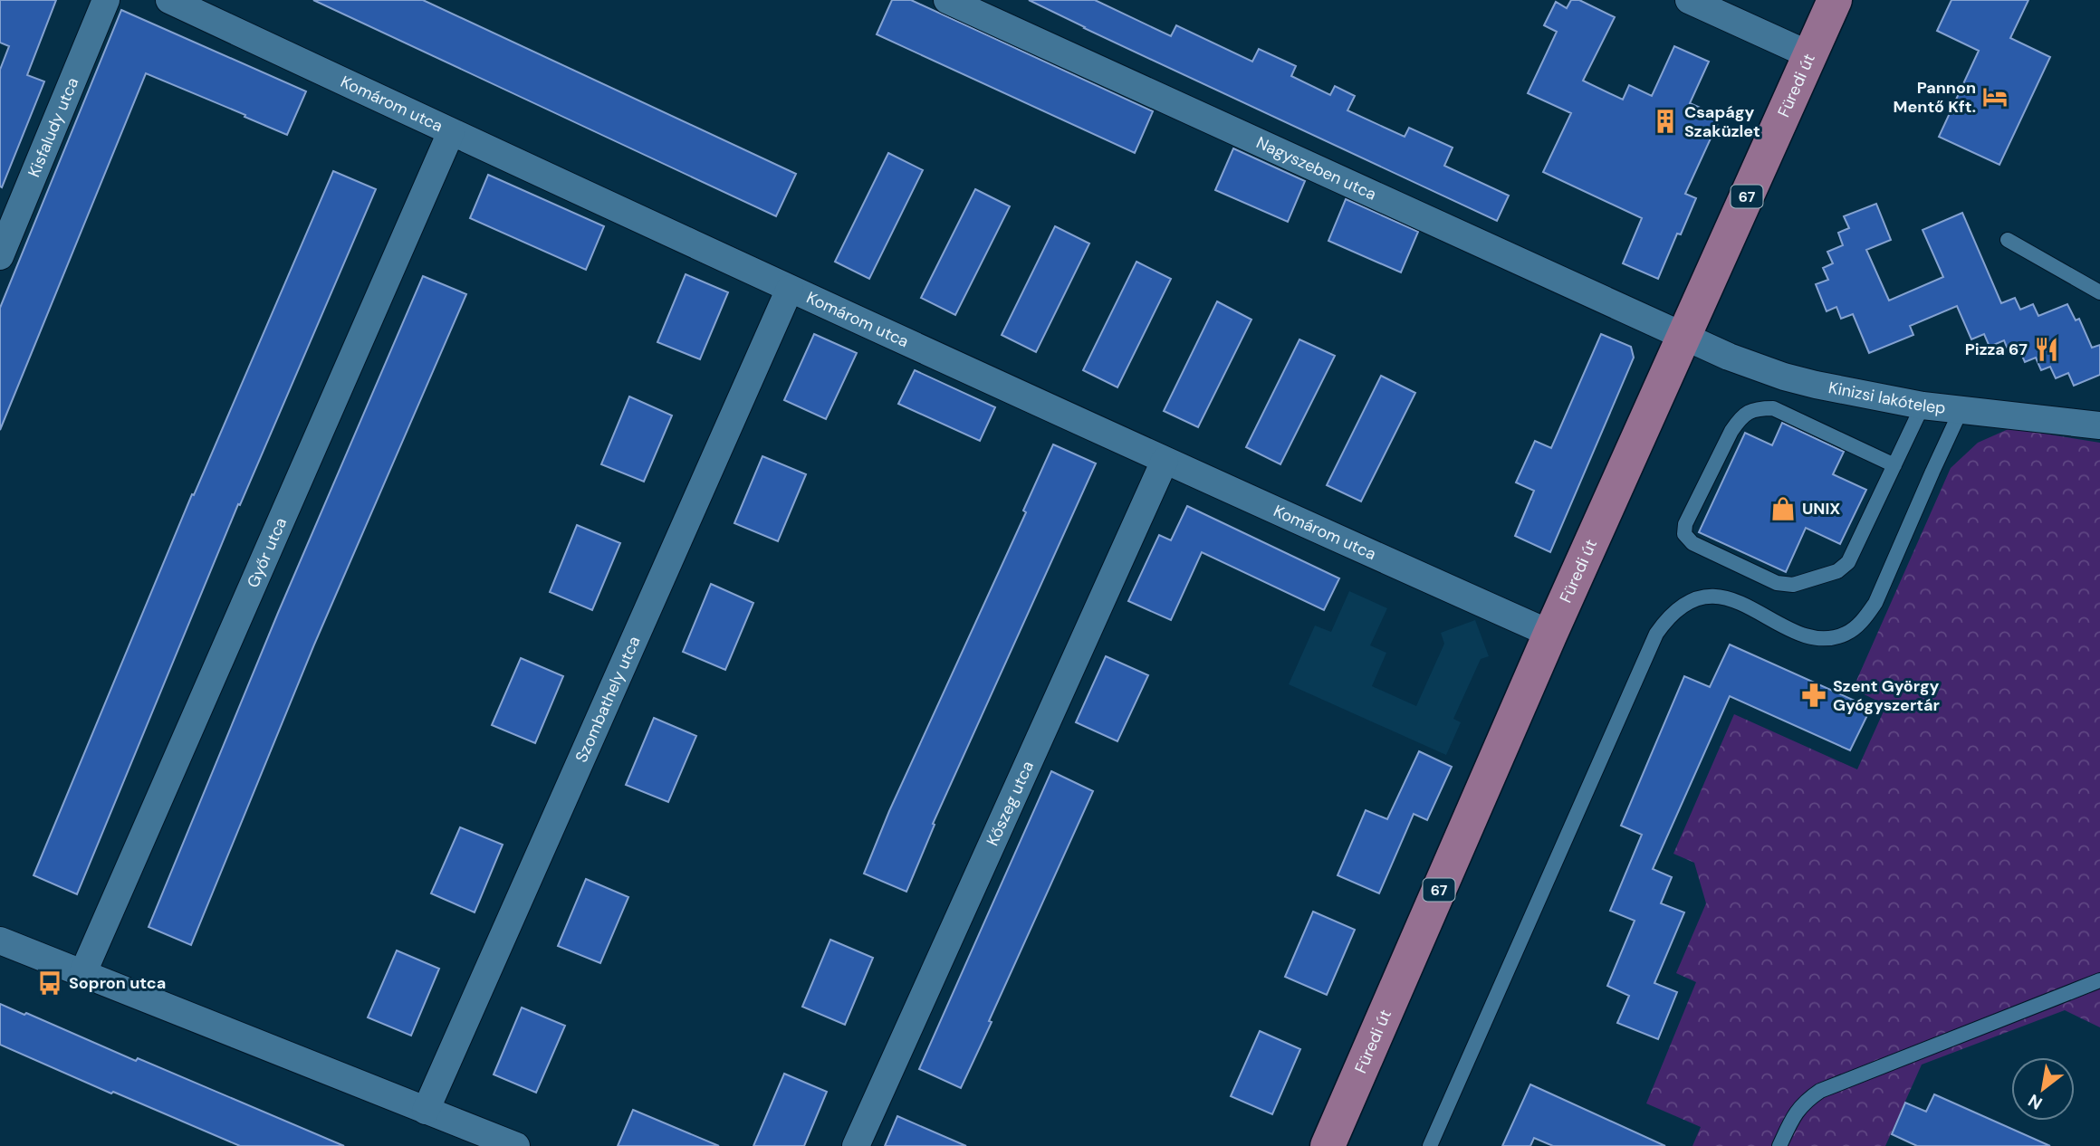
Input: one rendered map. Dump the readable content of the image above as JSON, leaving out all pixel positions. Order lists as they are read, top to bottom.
{
  "streets": {
    "main road": ["Füredi út", "67"],
    "street": [
      "Komárom utca",
      "Kisfaludy utca",
      "Nagyszeben utca",
      "Kinizsi lakótelep",
      "Győr utca",
      "Szombathely utca",
      "Kőszeg utca"
    ]
  },
  "crossings": [
    ["Füredi út", "Komárom utca"],
    ["Füredi út", "Nagyszeben utca"],
    ["Füredi út", "Kinizsi lakótelep"],
    ["Komárom utca", "Győr utca"],
    ["Komárom utca", "Szombathely utca"],
    ["Komárom utca", "Kőszeg utca"],
    ["Nagyszeben utca", "Kinizsi lakótelep"]
  ],
  "places": {
    "hotel": ["Pannon Mentő Kft."],
    "building": ["Csapágy Szaküzlet"],
    "restaurant": ["Pizza 67"],
    "shop": ["UNIX"],
    "pharmacy": ["Szent György Gyógyszertár"],
    "bus stop": ["Sopron utca"]
  },
  "north": "bottom left"
}
